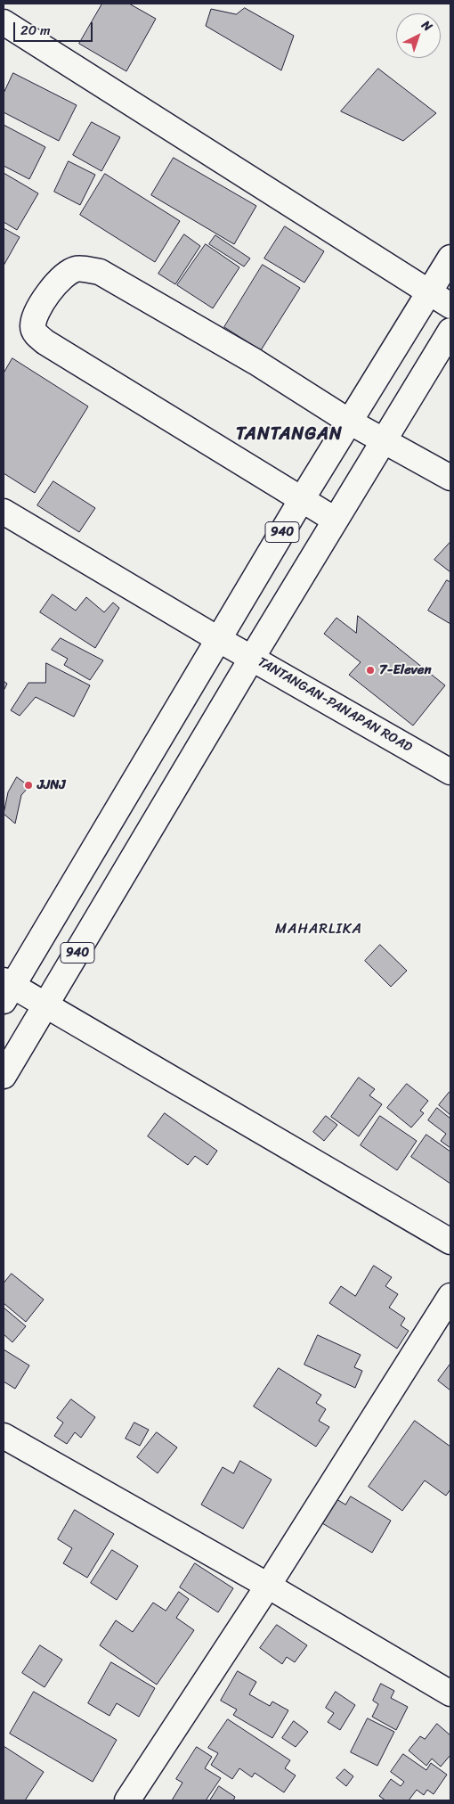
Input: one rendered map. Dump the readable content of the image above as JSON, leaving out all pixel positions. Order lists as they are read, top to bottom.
{
  "streets": {
    "main road": ["940", "TANTANGAN-PANAPAN ROAD"]
  },
  "crossings": [
    ["940", "TANTANGAN-PANAPAN ROAD"]
  ],
  "districts": ["TANTANGAN", "MAHARLIKA"],
  "places": ["7-Eleven", "JJNJ"],
  "scale_bar": "20 m",
  "north": "top right"
}
